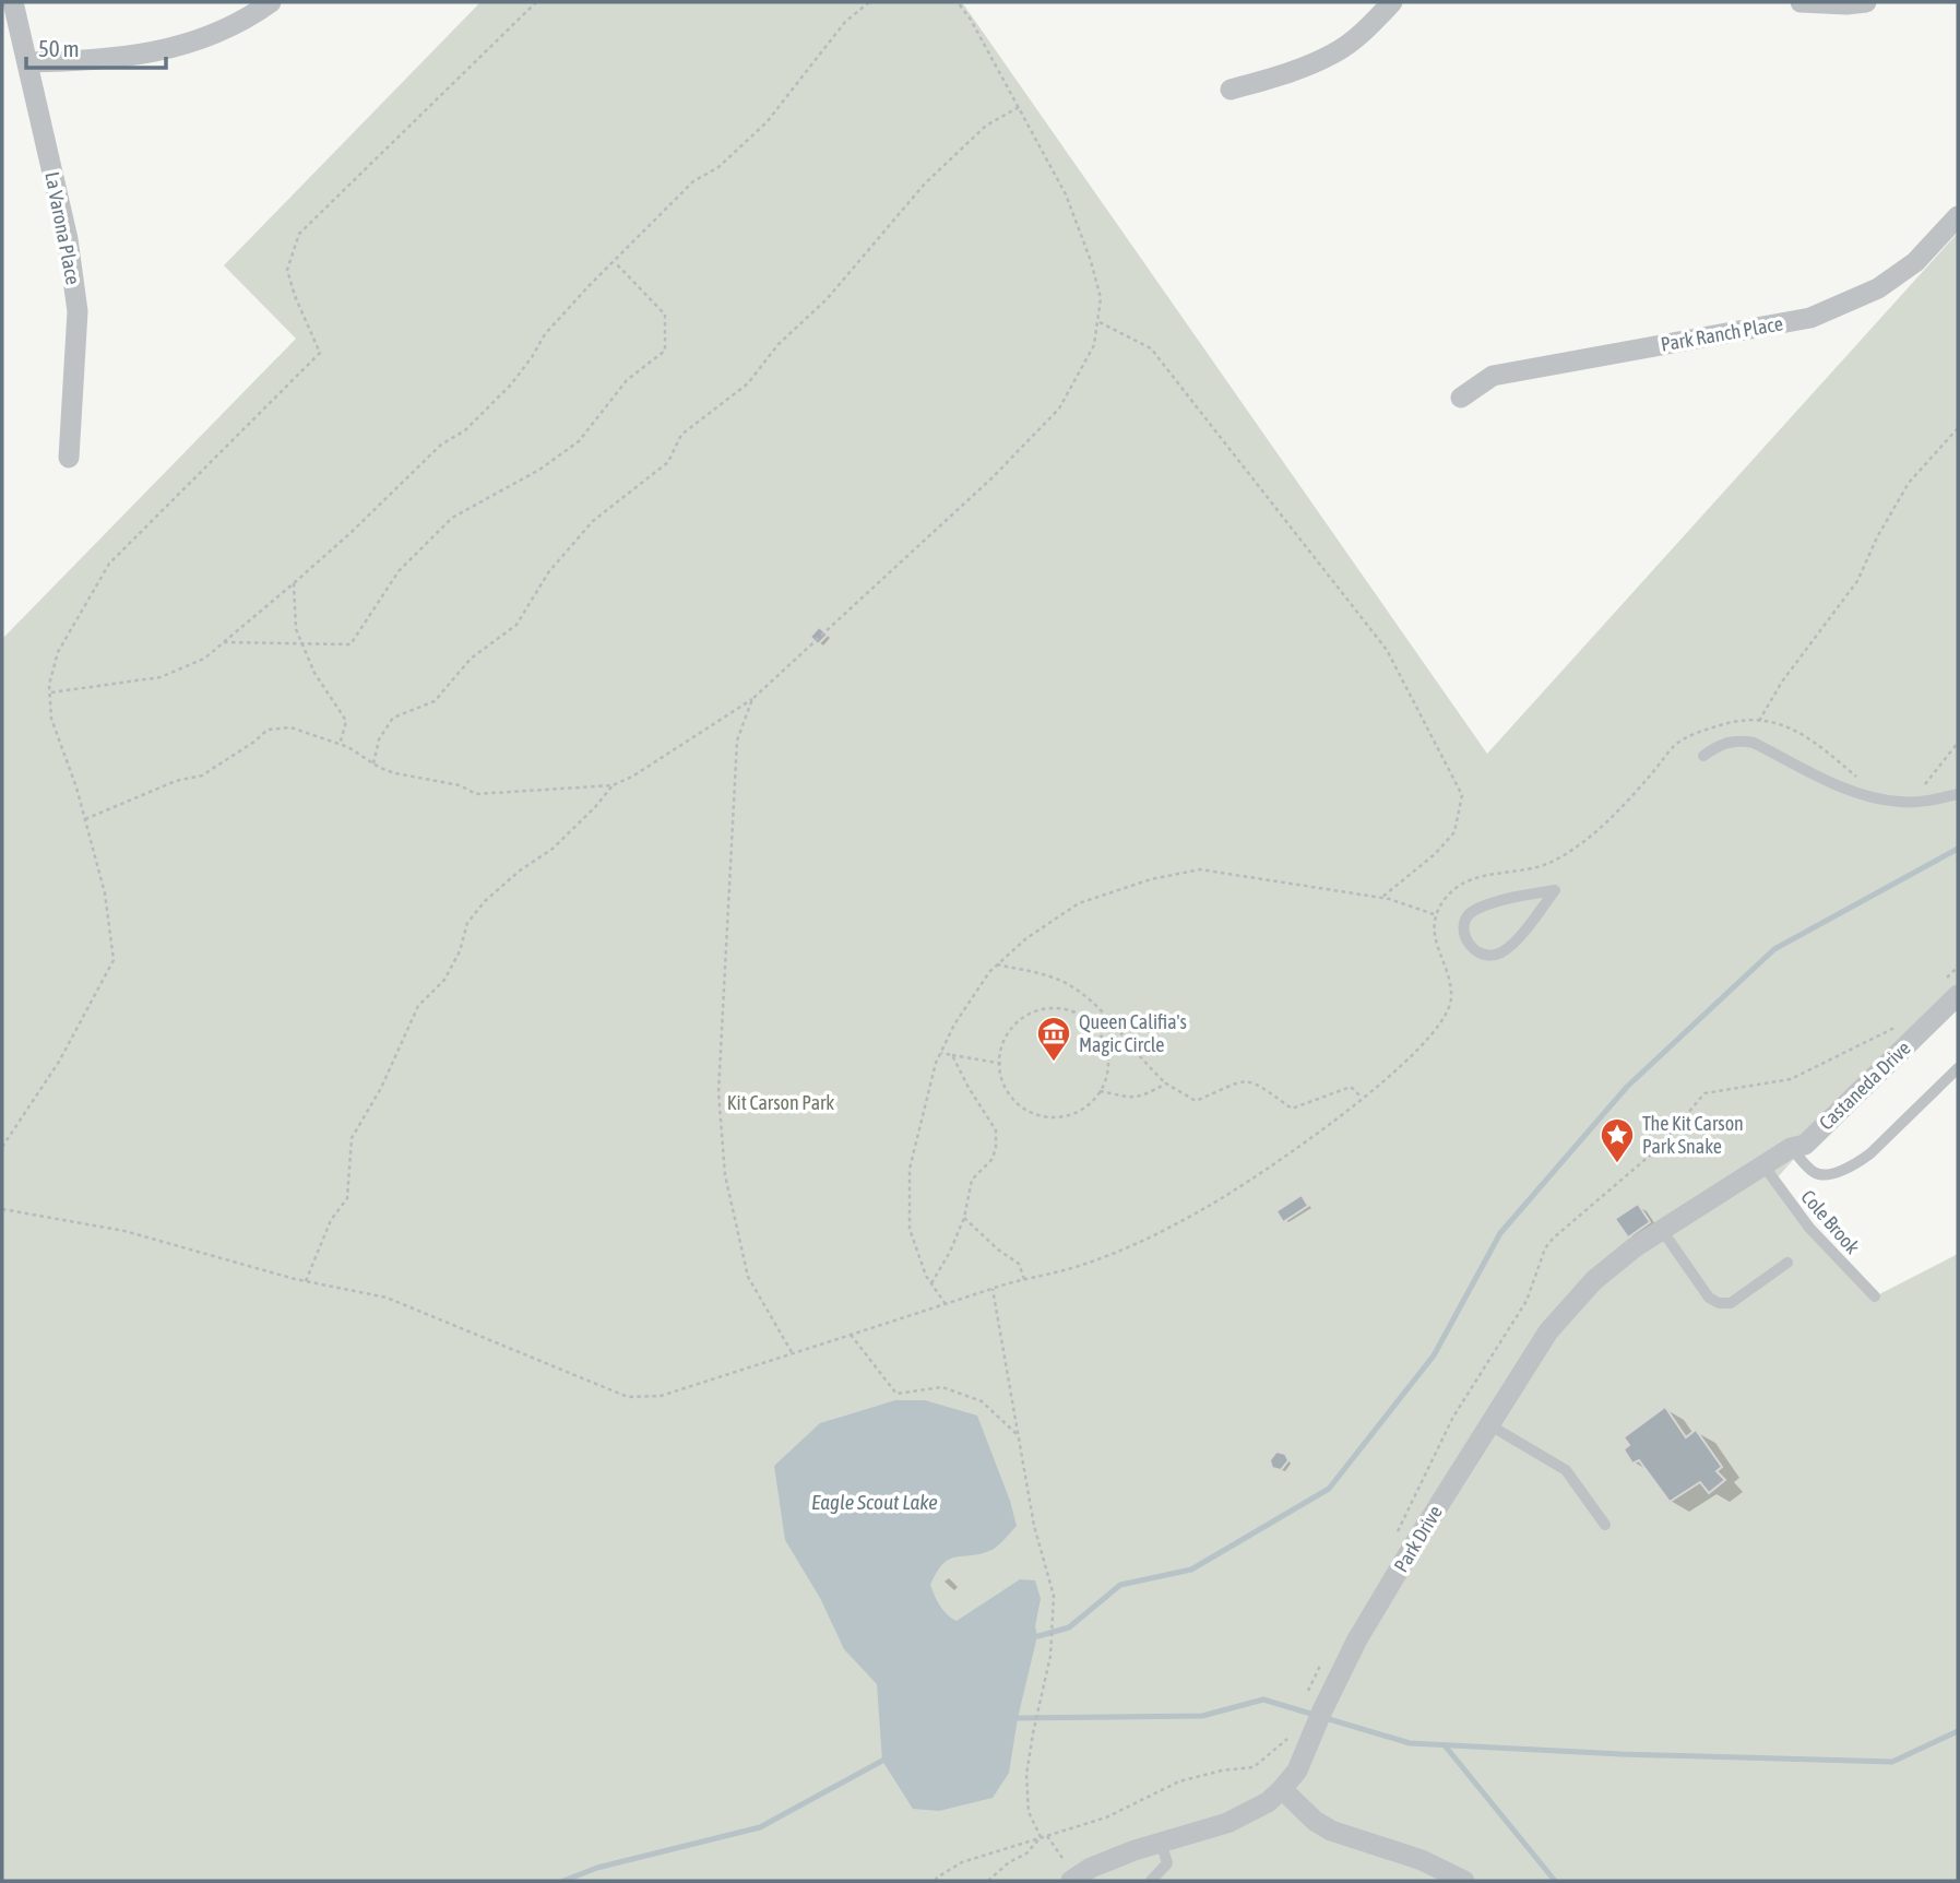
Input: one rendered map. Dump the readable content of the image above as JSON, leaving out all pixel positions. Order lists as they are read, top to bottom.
{
  "streets": {
    "street": [
      "La Varona Place",
      "Park Ranch Place",
      "Castaneda Drive",
      "Park Drive"
    ],
    "lane": ["Cole Brook"]
  },
  "crossings": [
    ["Castaneda Drive", "Cole Brook"],
    ["Castaneda Drive", "Park Drive"],
    ["Cole Brook", "Park Drive"]
  ],
  "water": ["Eagle Scout Lake"],
  "parks": ["Kit Carson Park"],
  "places": {
    "museum": ["Queen Califia's Magic Circle"],
    "place": ["The Kit Carson Park Snake"]
  },
  "scale_bar": "50 m"
}
